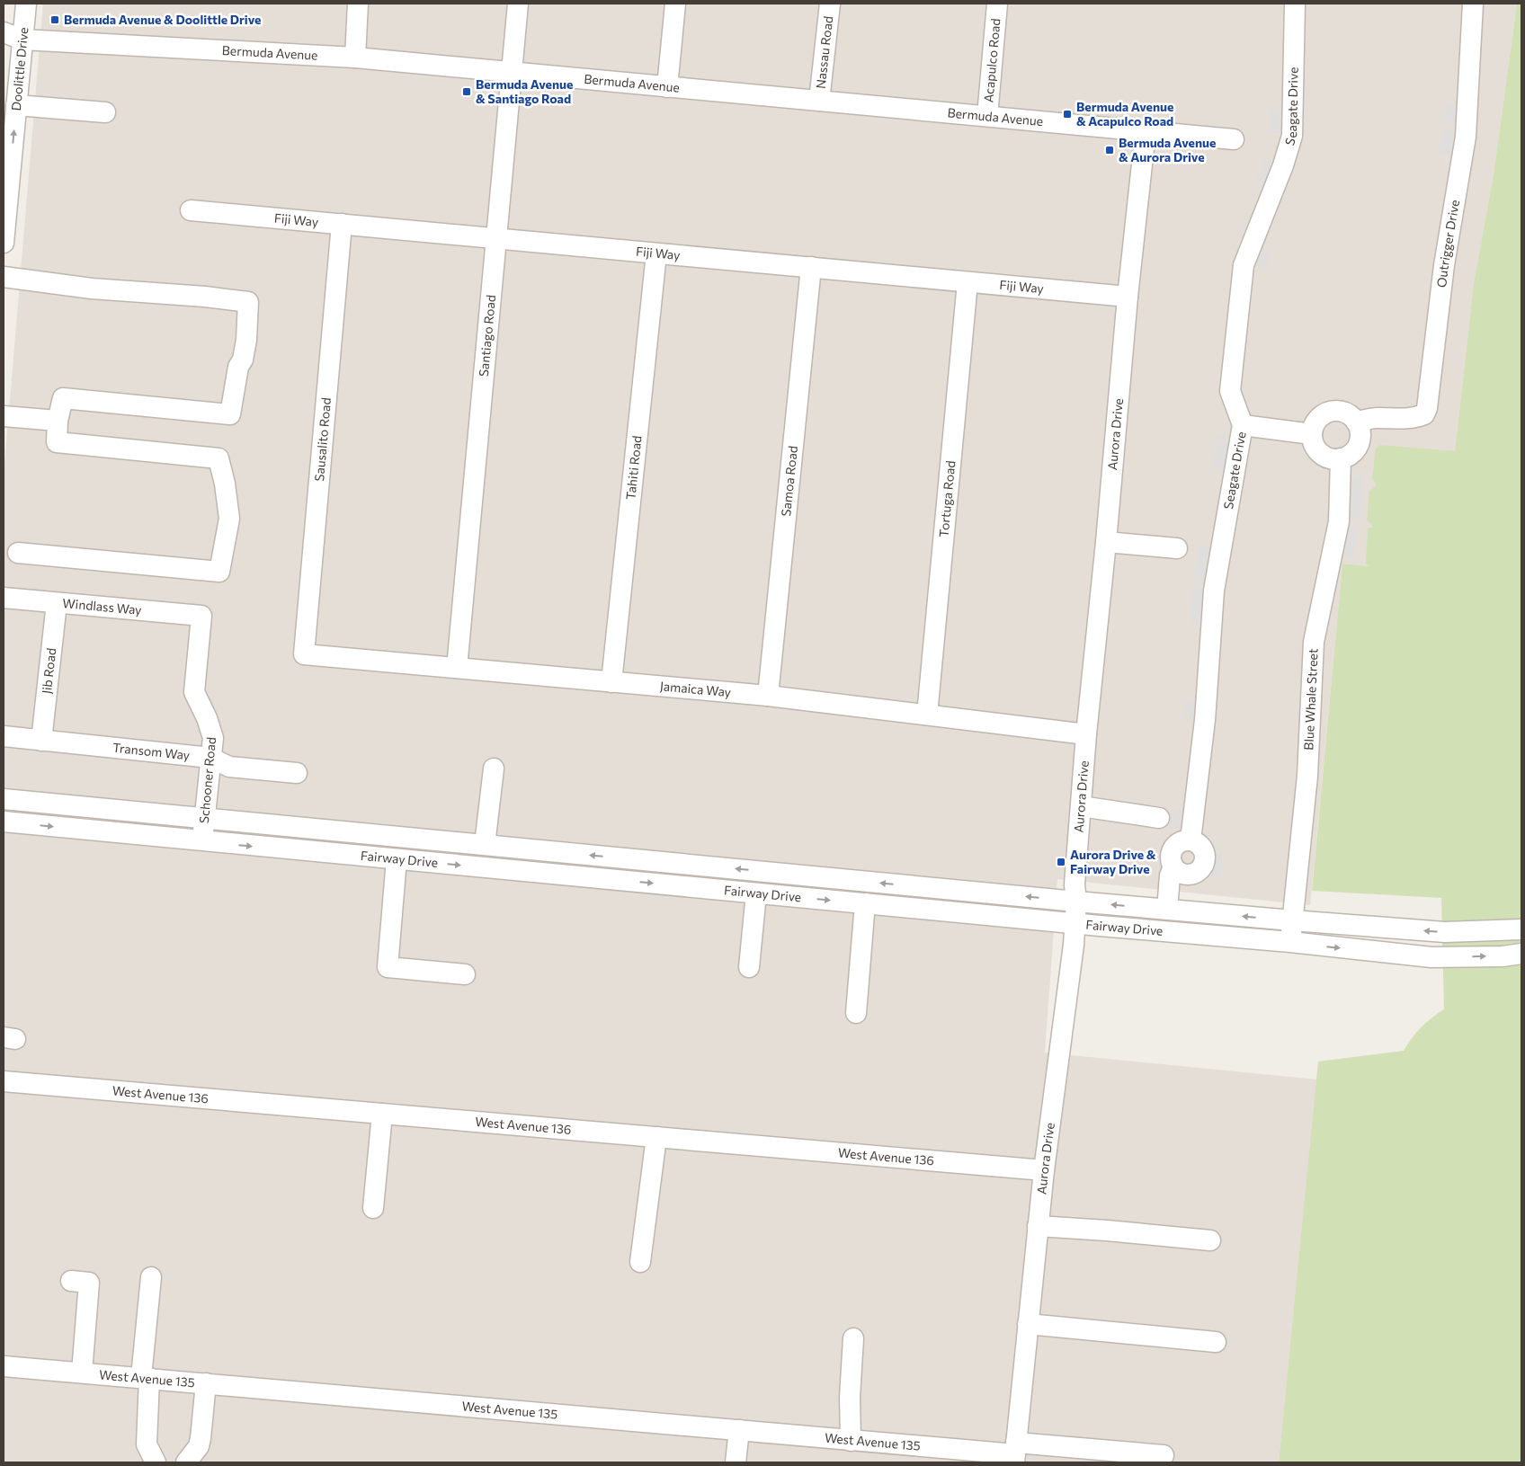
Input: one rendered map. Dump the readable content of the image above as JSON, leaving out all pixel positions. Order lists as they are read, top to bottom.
{
  "streets": {
    "street": [
      "Nassau Road",
      "Bermuda Avenue",
      "Acapulco Road",
      "Doolittle Drive",
      "Seagate Drive",
      "Fiji Way",
      "Outrigger Drive",
      "Santiago Road",
      "Aurora Drive",
      "Sausalito Road",
      "Tahiti Road",
      "Samoa Road",
      "Tortuga Road",
      "Windlass Way",
      "Jib Road",
      "Jamaica Way",
      "Blue Whale Street",
      "Transom Way",
      "Schooner Road",
      "Fairway Drive",
      "West Avenue 136",
      "West Avenue 135"
    ]
  },
  "crossings": [
    ["Nassau Road", "Bermuda Avenue"],
    ["Bermuda Avenue", "Acapulco Road"],
    ["Bermuda Avenue", "Doolittle Drive"],
    ["Bermuda Avenue", "Santiago Road"],
    ["Bermuda Avenue", "Aurora Drive"],
    ["Fiji Way", "Santiago Road"],
    ["Fiji Way", "Aurora Drive"],
    ["Fiji Way", "Sausalito Road"],
    ["Fiji Way", "Tahiti Road"],
    ["Fiji Way", "Samoa Road"],
    ["Fiji Way", "Tortuga Road"],
    ["Outrigger Drive", "Blue Whale Street"],
    ["Santiago Road", "Jamaica Way"],
    ["Aurora Drive", "Jamaica Way"],
    ["Aurora Drive", "Fairway Drive"],
    ["Aurora Drive", "West Avenue 136"],
    ["Aurora Drive", "West Avenue 135"],
    ["Sausalito Road", "Jamaica Way"],
    ["Tahiti Road", "Jamaica Way"],
    ["Samoa Road", "Jamaica Way"],
    ["Tortuga Road", "Jamaica Way"],
    ["Windlass Way", "Jib Road"],
    ["Windlass Way", "Schooner Road"],
    ["Jib Road", "Transom Way"],
    ["Blue Whale Street", "Fairway Drive"],
    ["Transom Way", "Schooner Road"],
    ["Schooner Road", "Fairway Drive"]
  ],
  "one_way": ["Doolittle Drive"],
  "places": {
    "transit": [
      "Bermuda Avenue & Doolittle Drive",
      "Bermuda Avenue & Santiago Road",
      "Bermuda Avenue & Acapulco Road",
      "Bermuda Avenue & Aurora Drive",
      "Aurora Drive & Fairway Drive"
    ]
  }
}
